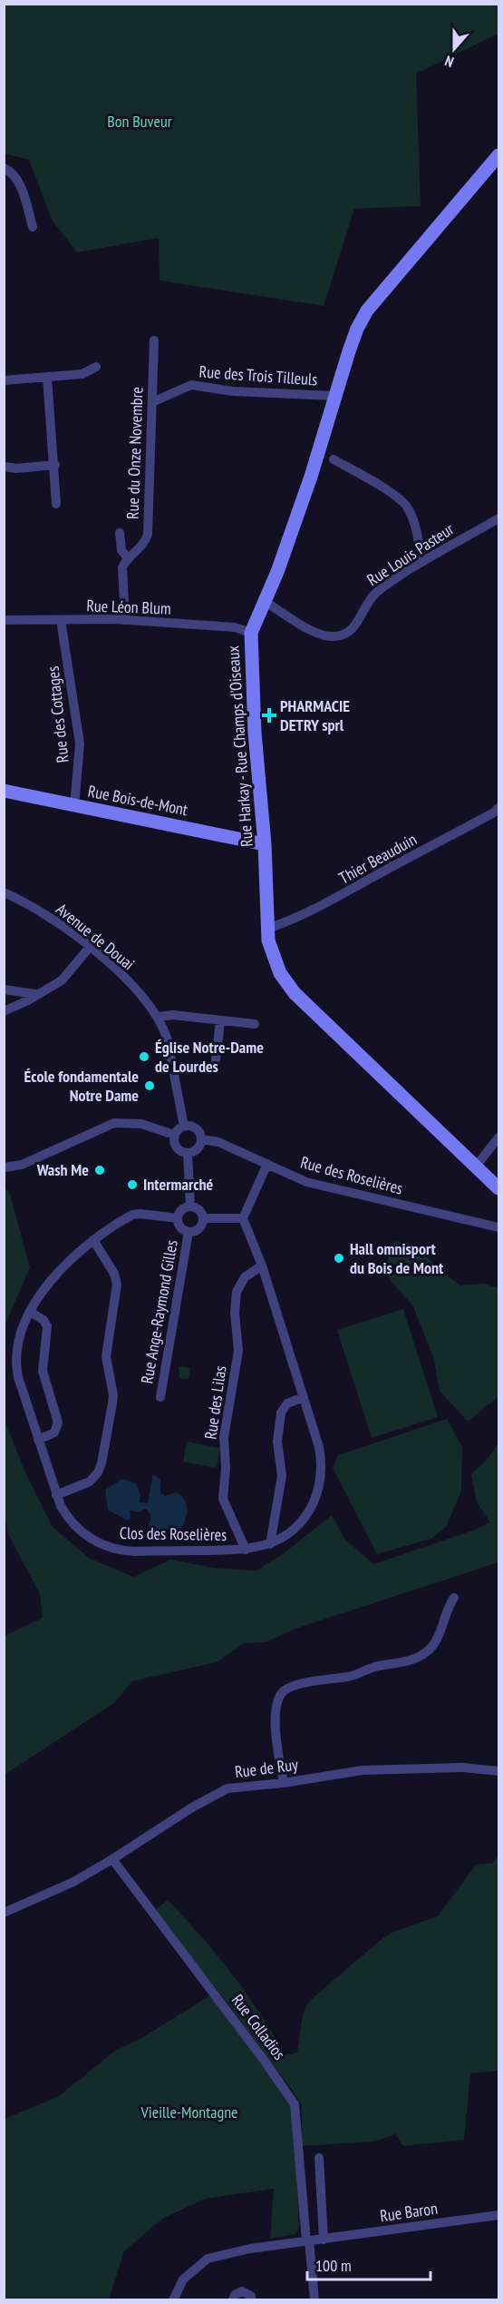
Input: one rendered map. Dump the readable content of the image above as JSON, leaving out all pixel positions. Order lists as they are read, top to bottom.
{
  "streets": {
    "street": [
      "Rue des Trois Tilleuls",
      "Rue du Onze Novembre",
      "Rue Louis Pasteur",
      "Rue Léon Blum",
      "Rue des Cottages",
      "Rue Harkay - Rue Champs d'Oiseaux",
      "Rue Bois-de-Mont",
      "Thier Beauduin",
      "Avenue de Douai",
      "Rue des Roselières",
      "Rue Ange-Raymond Gilles",
      "Rue des Lilas",
      "Clos des Roselières",
      "Rue de Ruy",
      "Rue Colladios",
      "Rue Baron"
    ]
  },
  "crossings": [
    ["Rue des Trois Tilleuls", "Rue du Onze Novembre"],
    ["Rue des Trois Tilleuls", "Rue Harkay - Rue Champs d'Oiseaux"],
    ["Rue du Onze Novembre", "Rue Léon Blum"],
    ["Rue Louis Pasteur", "Rue Harkay - Rue Champs d'Oiseaux"],
    ["Rue Léon Blum", "Rue des Cottages"],
    ["Rue Léon Blum", "Rue Harkay - Rue Champs d'Oiseaux"],
    ["Rue des Cottages", "Rue Bois-de-Mont"],
    ["Rue Harkay - Rue Champs d'Oiseaux", "Rue Bois-de-Mont"],
    ["Rue Harkay - Rue Champs d'Oiseaux", "Thier Beauduin"],
    ["Avenue de Douai", "Rue des Roselières"],
    ["Rue Ange-Raymond Gilles", "Clos des Roselières"],
    ["Rue des Lilas", "Clos des Roselières"],
    ["Rue de Ruy", "Rue Colladios"],
    ["Rue Colladios", "Rue Baron"]
  ],
  "parks": ["Bon Buveur", "Vieille-Montagne"],
  "places": {
    "health": ["PHARMACIE DETRY sprl"],
    "other": [
      "Église Notre-Dame de Lourdes",
      "École fondamentale Notre Dame",
      "Wash Me",
      "Intermarché",
      "Hall omnisport du Bois de Mont"
    ]
  },
  "scale_bar": "100 m",
  "north": "bottom"
}
